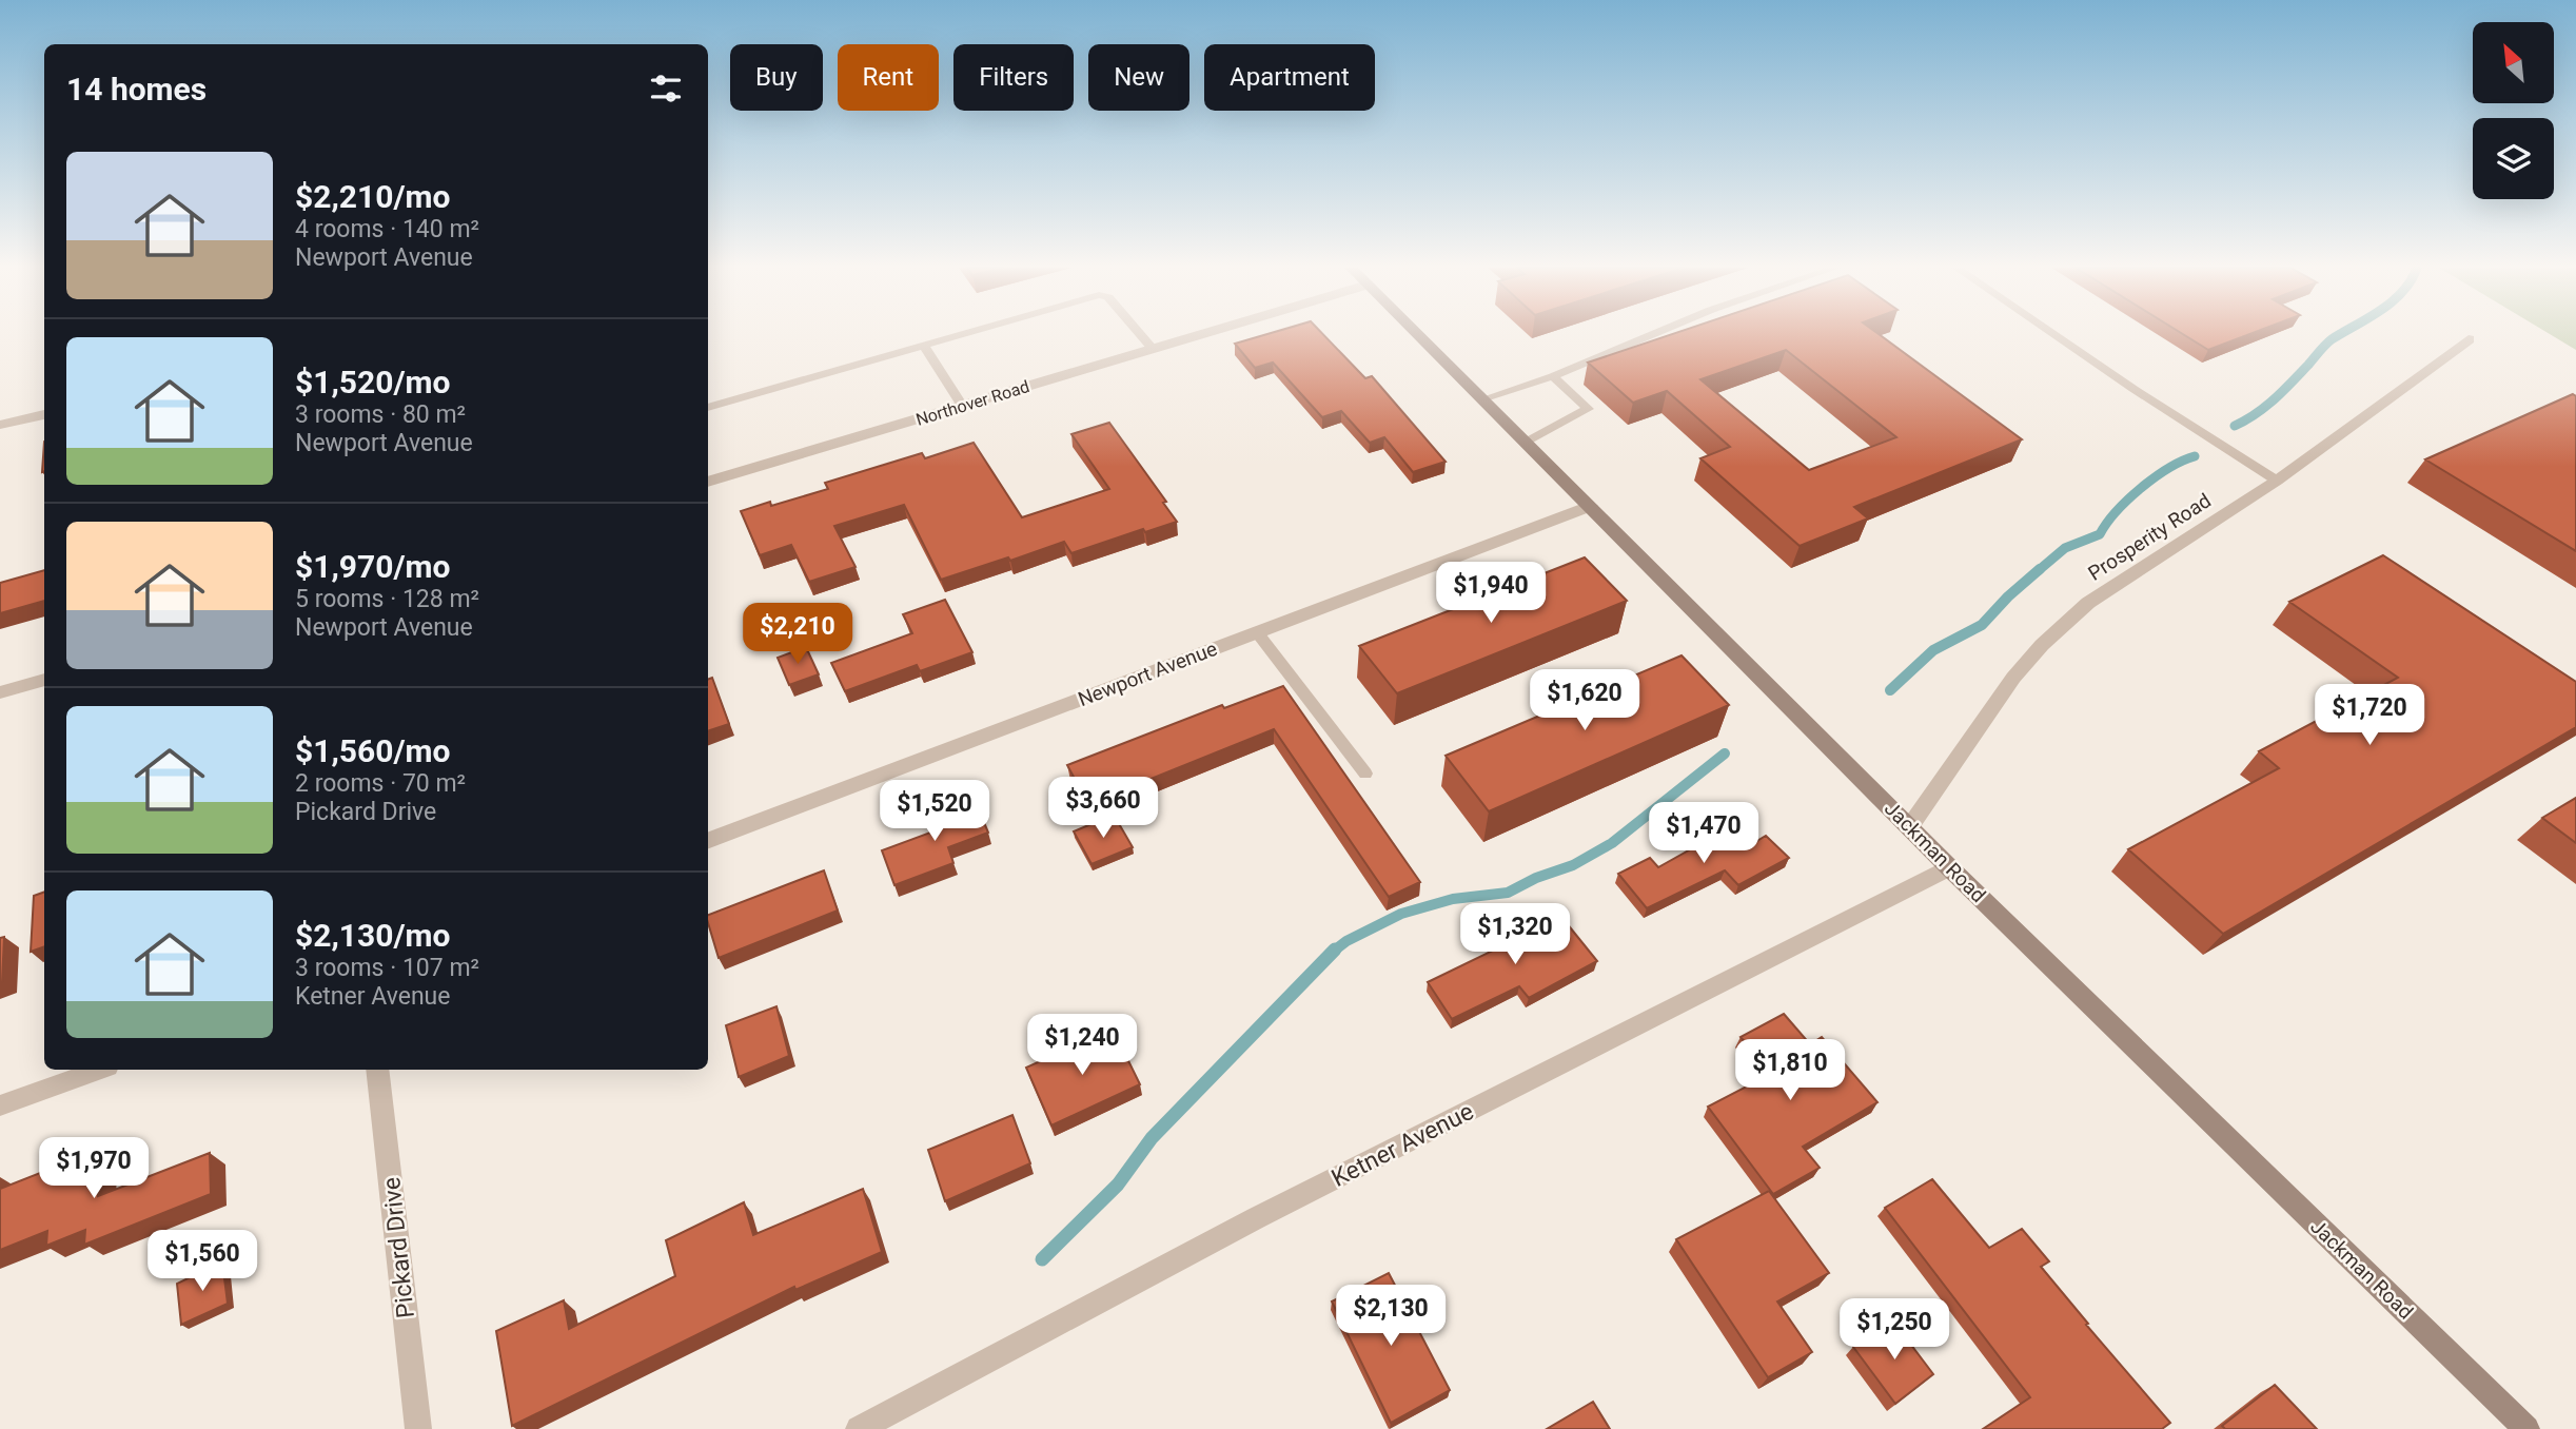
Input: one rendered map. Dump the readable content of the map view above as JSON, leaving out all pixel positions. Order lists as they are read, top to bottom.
{
  "streets": {
    "main road": ["Jackman Road"],
    "street": [
      "Northover Road",
      "Prosperity Road",
      "Newport Avenue",
      "Ketner Avenue",
      "Pickard Drive"
    ]
  },
  "crossings": [
    ["Prosperity Road", "Jackman Road"],
    ["Newport Avenue", "Jackman Road"],
    ["Jackman Road", "Ketner Avenue"]
  ],
  "north": "top left",
  "page": {
    "chip": [
      "Buy",
      "Rent",
      "Filters",
      "New",
      "Apartment"
    ],
    "heading": "14 homes",
    "list": [
      {
        "name": "$2,210/mo",
        "note": "4 rooms · 140 m² · Newport Avenue"
      },
      {
        "name": "$1,520/mo",
        "note": "3 rooms · 80 m² · Newport Avenue"
      },
      {
        "name": "$1,970/mo",
        "note": "5 rooms · 128 m² · Newport Avenue"
      },
      {
        "name": "$1,560/mo",
        "note": "2 rooms · 70 m² · Pickard Drive"
      },
      {
        "name": "$2,130/mo",
        "note": "3 rooms · 107 m² · Ketner Avenue"
      }
    ],
    "price": [
      "$1,940",
      "$2,210",
      "$1,620",
      "$1,720",
      "$3,660",
      "$1,520",
      "$1,470",
      "$1,320",
      "$1,240",
      "$1,810",
      "$1,970",
      "$1,560",
      "$2,130",
      "$1,250"
    ]
  }
}
